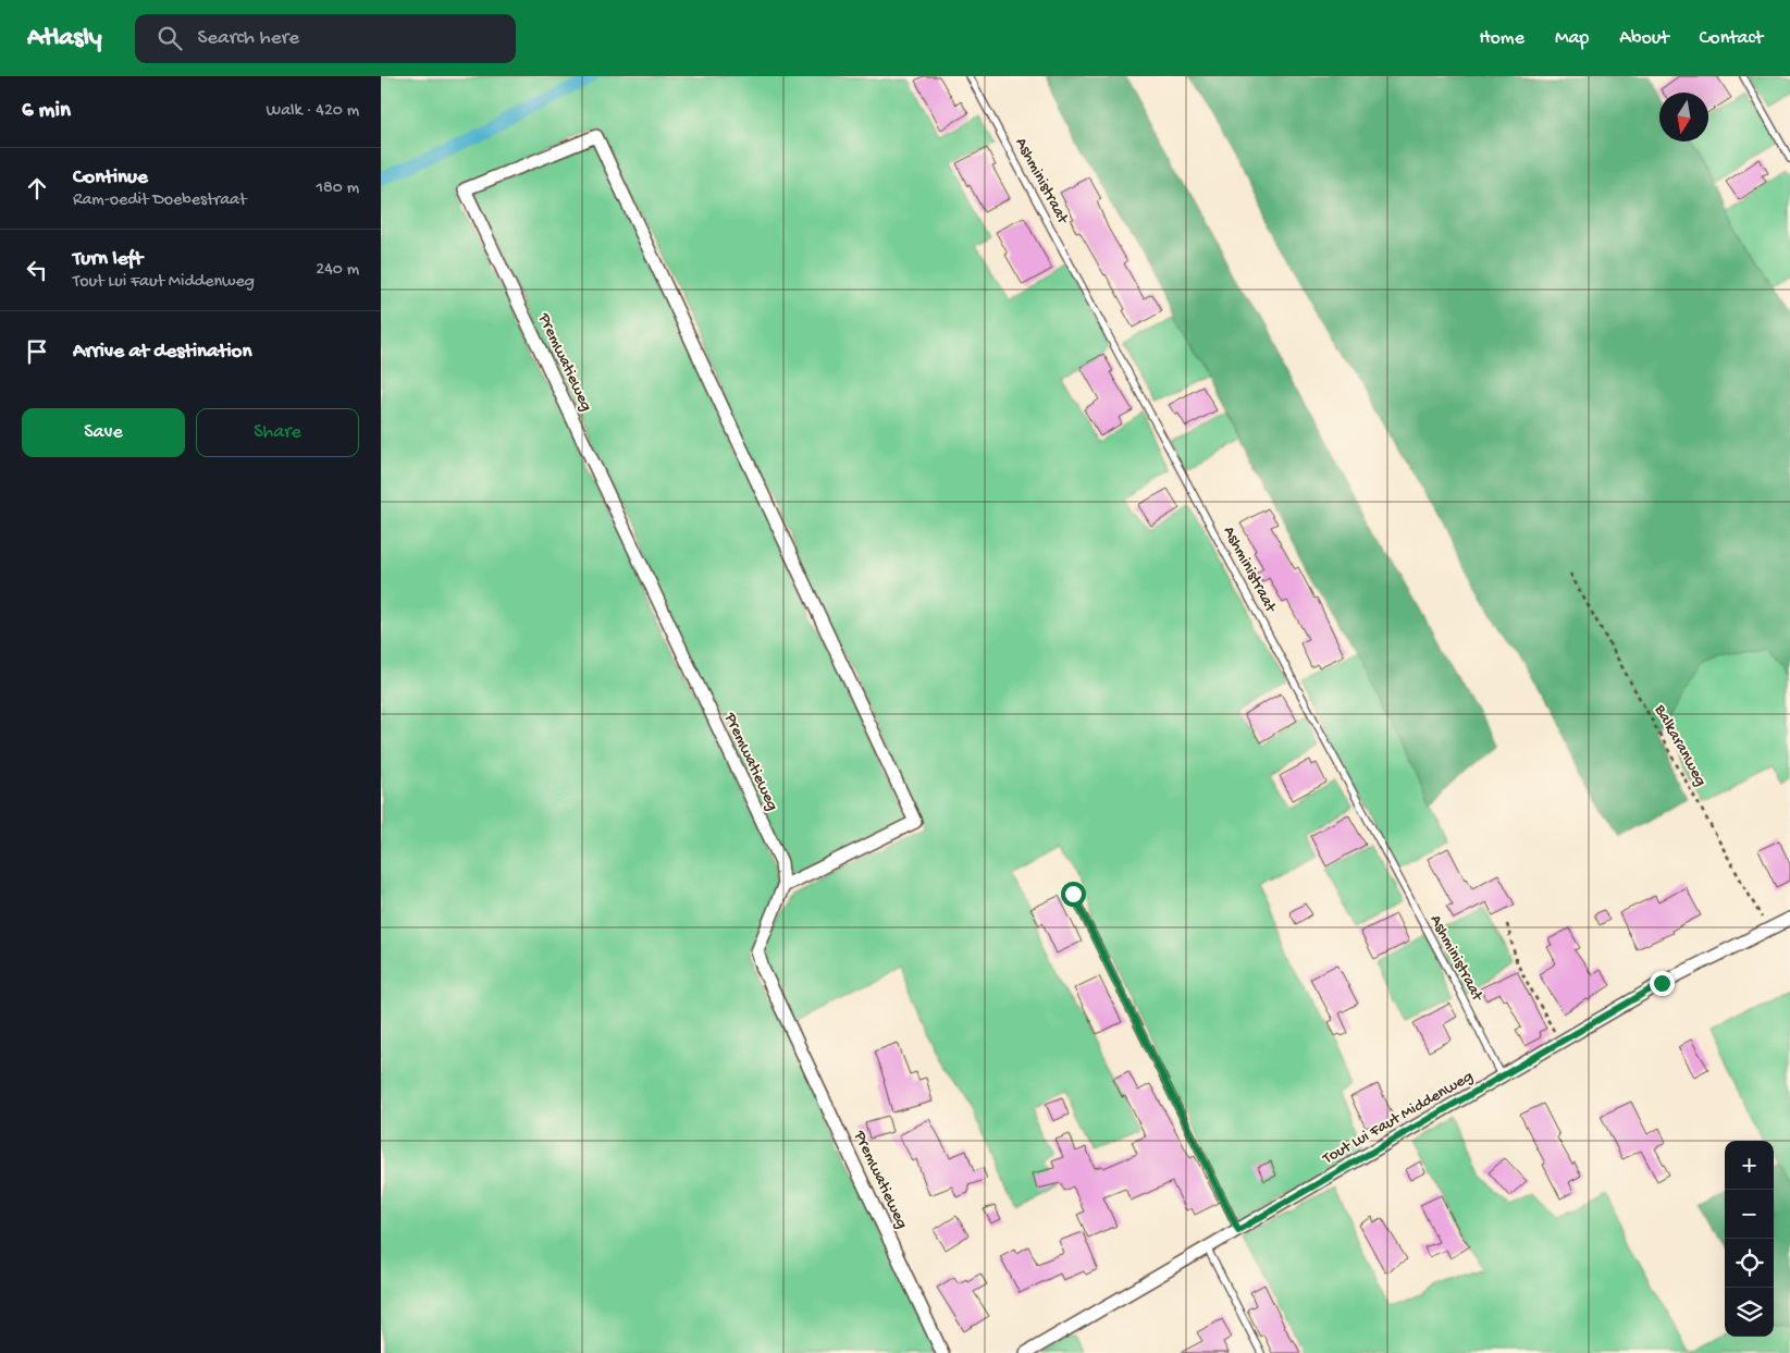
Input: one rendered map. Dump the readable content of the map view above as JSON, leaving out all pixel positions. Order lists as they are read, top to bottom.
{
  "streets": {
    "street": ["Premwatieweg", "Tout Lui Faut Middenweg"],
    "lane": ["Ashministraat"],
    "path": ["Balkaranweg"]
  },
  "crossings": [
    ["Ashministraat", "Tout Lui Faut Middenweg"],
    ["Balkaranweg", "Tout Lui Faut Middenweg"]
  ],
  "north": "bottom",
  "page": {
    "header": "Atlasly",
    "search": "Search here",
    "nav": [
      "Home",
      "Map",
      "About",
      "Contact"
    ],
    "heading": ["6 min", "Walk · 420 m"],
    "list": [
      ["Continue", "Ram-oedit Doebestraat", "180 m"],
      ["Turn left", "Tout Lui Faut Middenweg", "240 m"],
      "Arrive at destination"
    ],
    "buttons": ["Save", "Share"],
    "map_buttons": ["+", "−"]
  }
}
